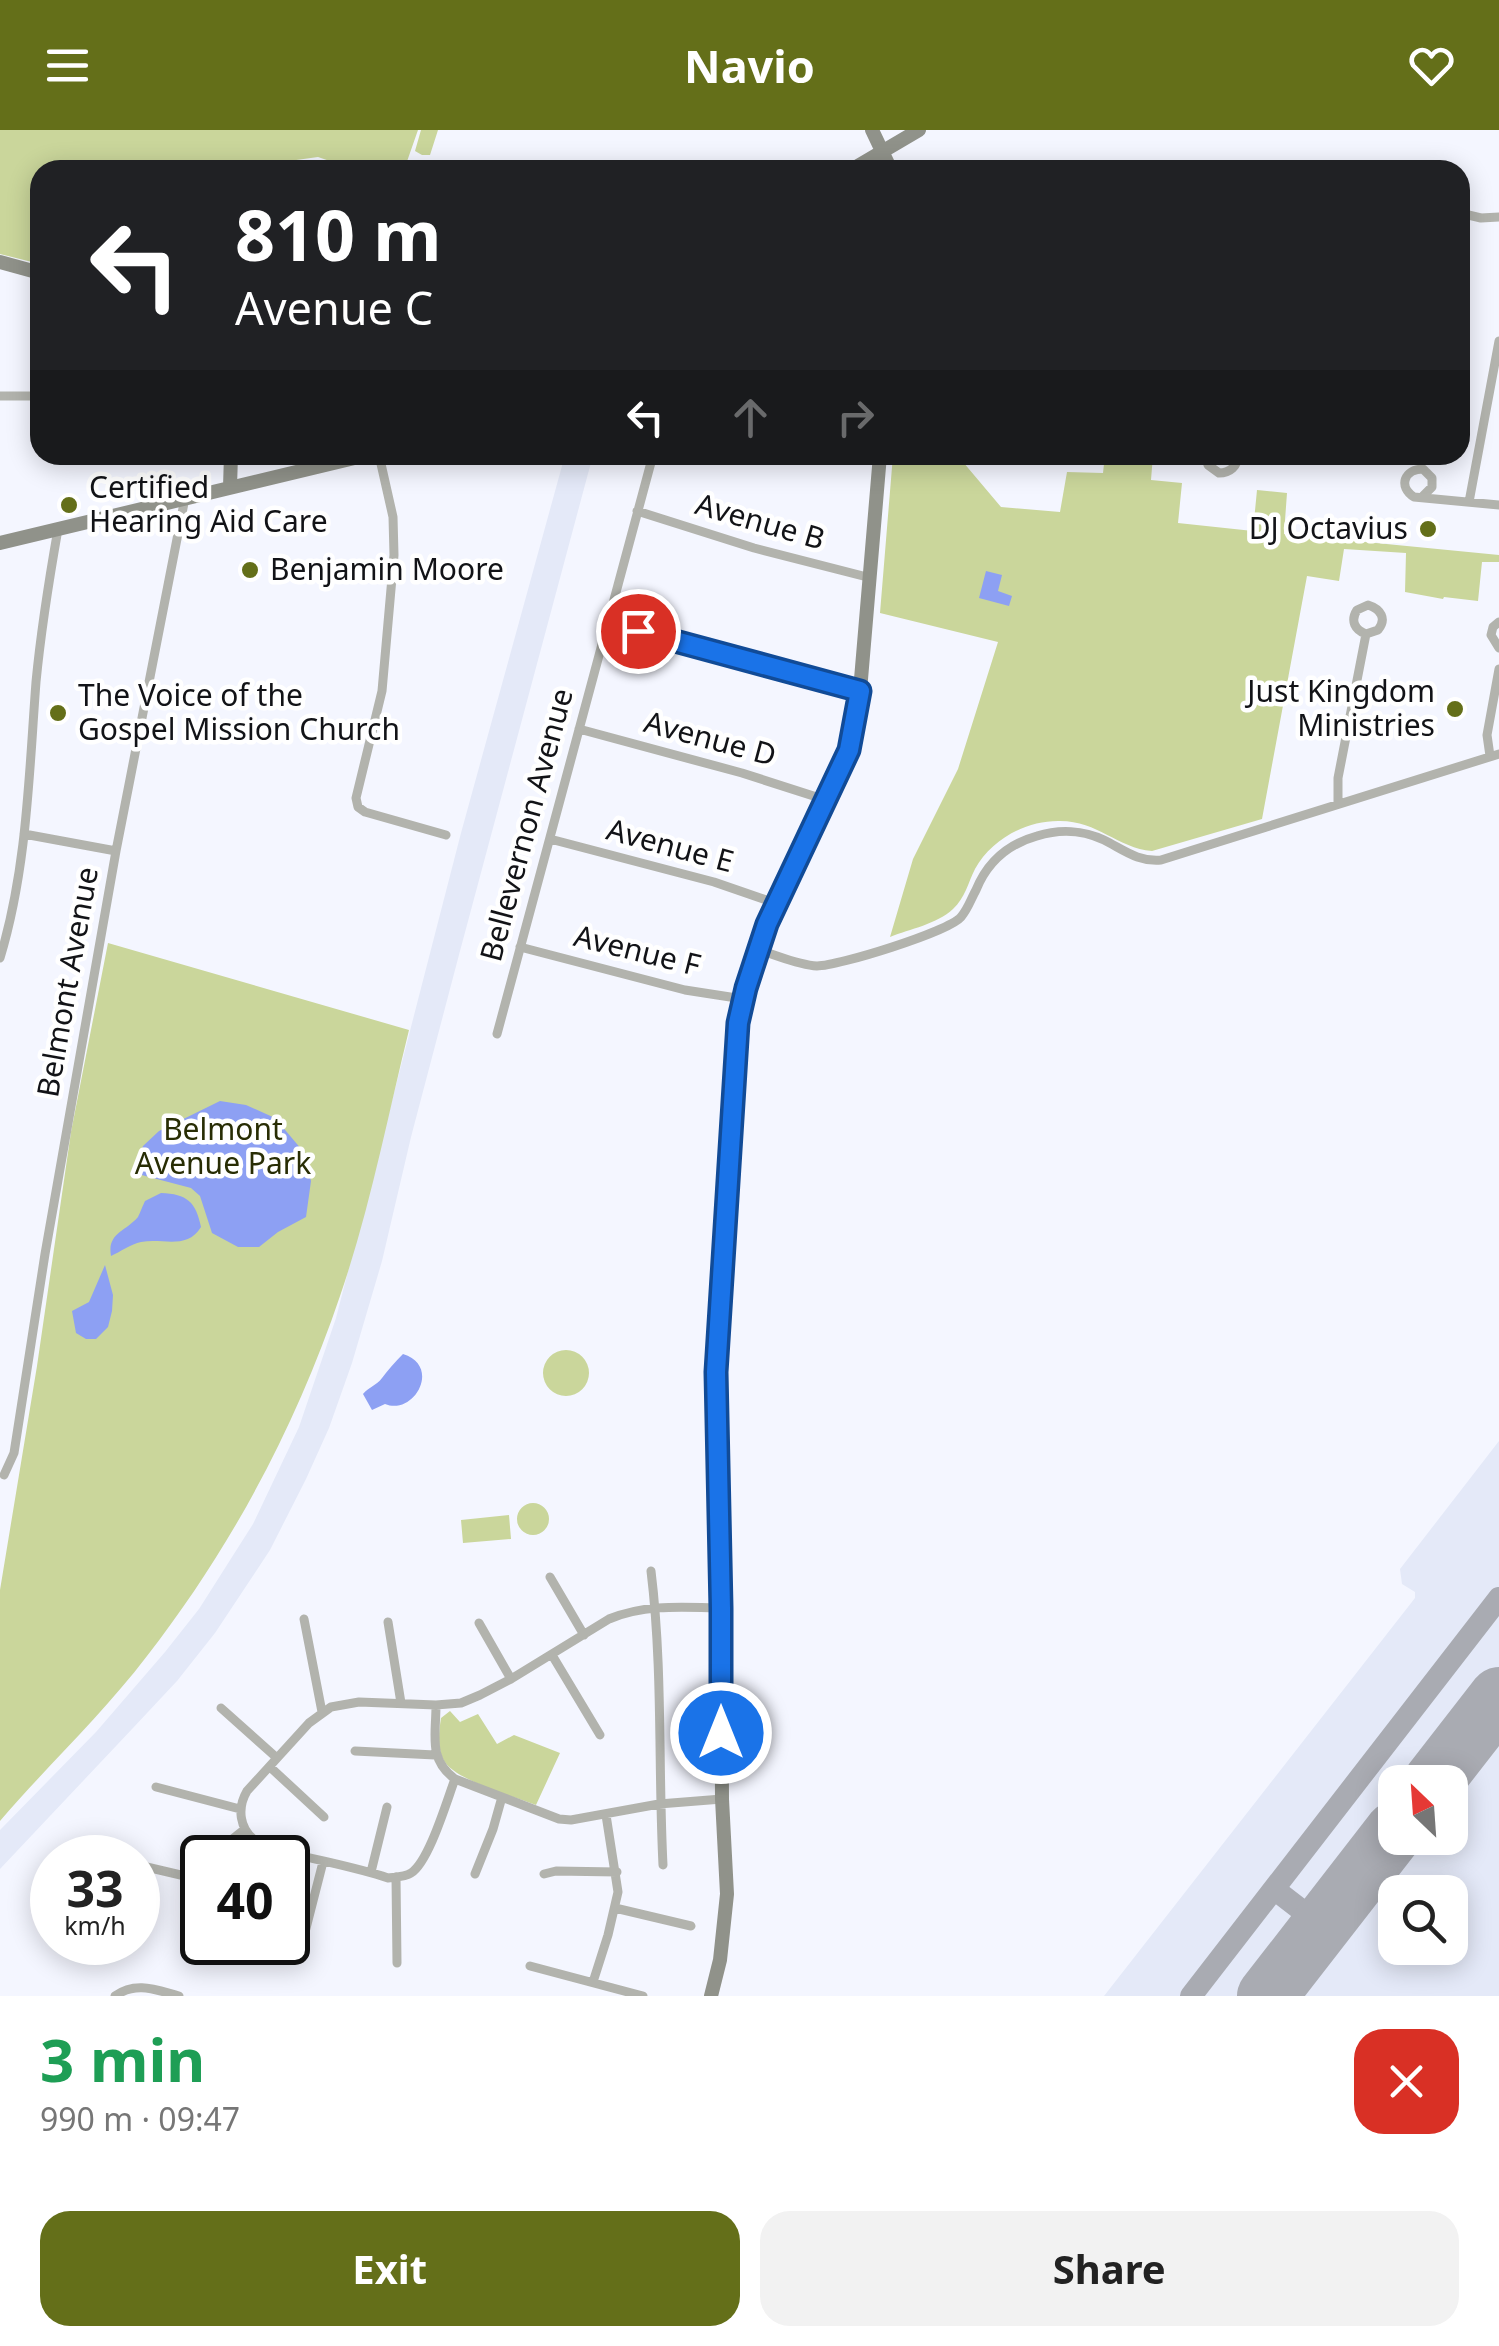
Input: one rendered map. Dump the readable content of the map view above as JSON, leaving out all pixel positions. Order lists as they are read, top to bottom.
{
  "streets": {
    "street": [
      "Avenue B",
      "Avenue D",
      "Bellevernon Avenue",
      "Avenue E",
      "Avenue F",
      "Belmont Avenue"
    ]
  },
  "crossings": [
    ["Avenue B", "Bellevernon Avenue"],
    ["Avenue D", "Bellevernon Avenue"],
    ["Bellevernon Avenue", "Avenue E"],
    ["Bellevernon Avenue", "Avenue F"]
  ],
  "parks": ["Belmont Avenue Park"],
  "places": [
    "Certified Hearing Aid Care",
    "DJ Octavius",
    "Benjamin Moore",
    "Just Kingdom Ministries",
    "The Voice of the Gospel Mission Church"
  ],
  "north": "top left",
  "page": {
    "header": "Navio",
    "turn": ["810 m", "Avenue C"],
    "speed": "33 km/h",
    "limit": "40",
    "heading": ["3 min", "990 m · 09:47"],
    "buttons": ["Exit", "Share"]
  }
}
